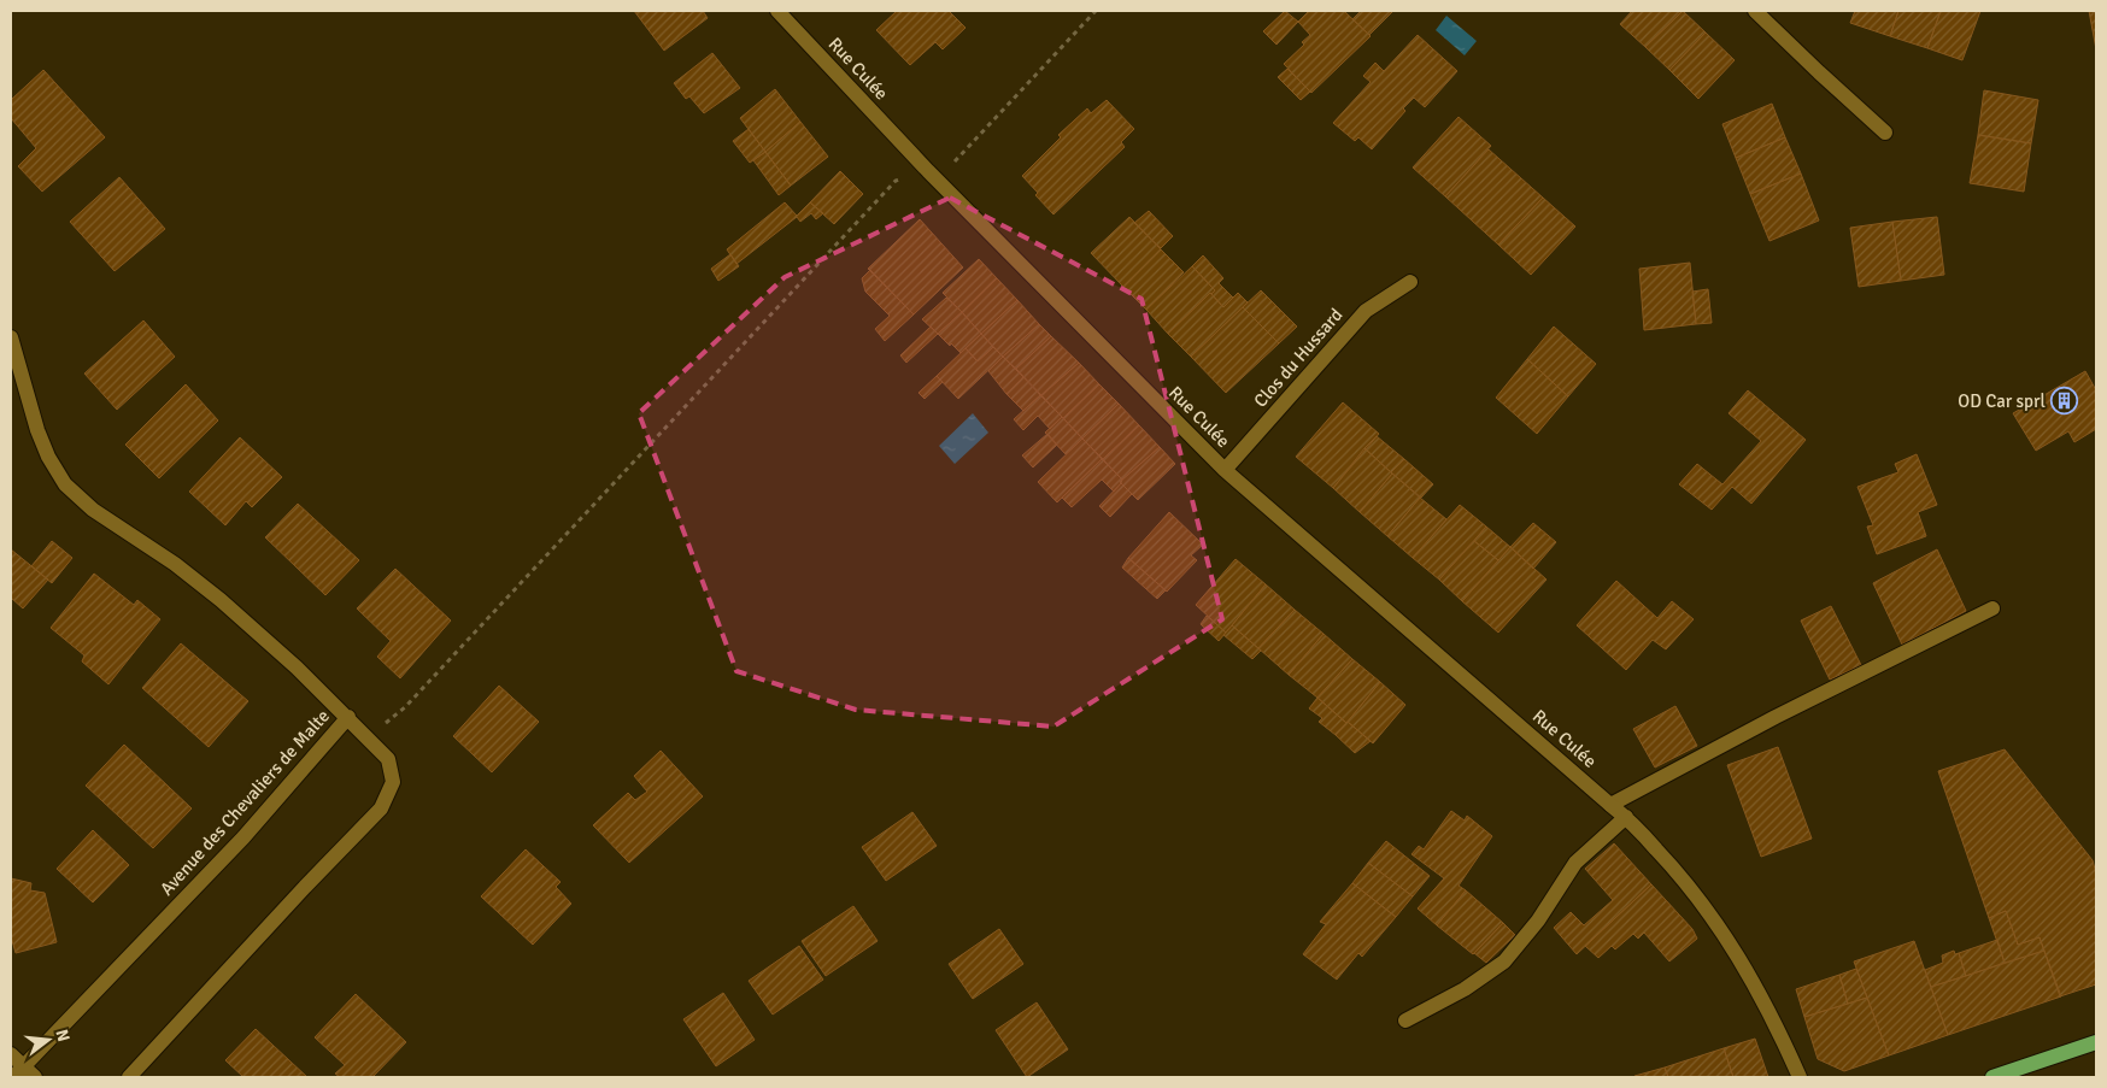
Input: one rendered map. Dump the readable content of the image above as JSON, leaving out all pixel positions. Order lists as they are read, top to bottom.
{
  "streets": {
    "street": ["Rue Culée", "Clos du Hussard", "Avenue des Chevaliers de Malte"]
  },
  "crossings": [
    ["Rue Culée", "Clos du Hussard"]
  ],
  "places": {
    "building": ["OD Car sprl"]
  },
  "north": "right"
}
